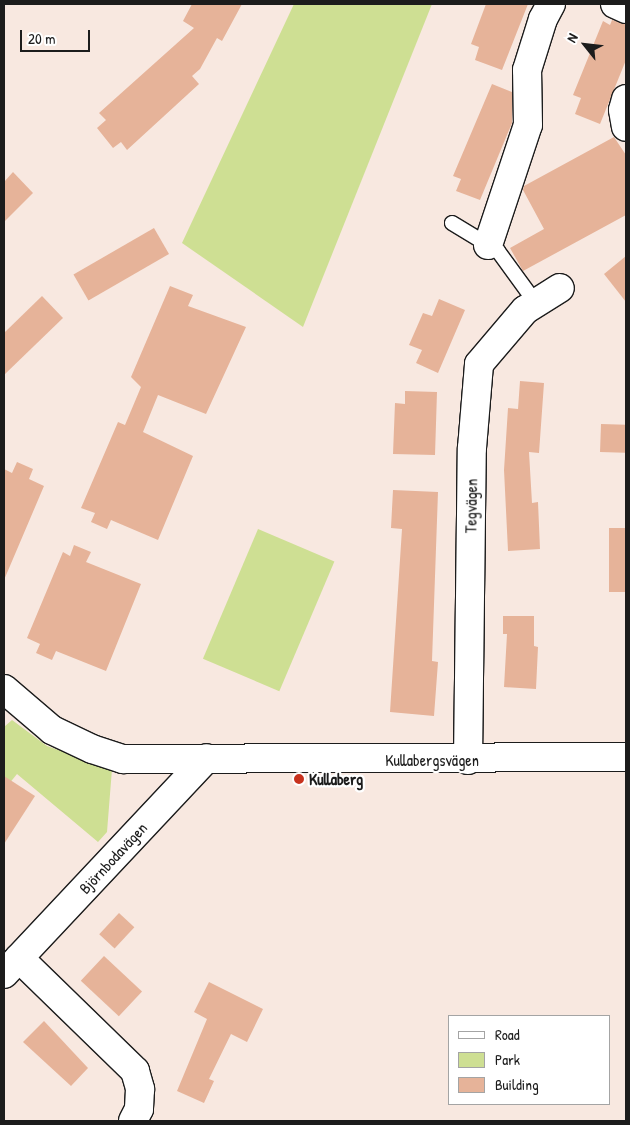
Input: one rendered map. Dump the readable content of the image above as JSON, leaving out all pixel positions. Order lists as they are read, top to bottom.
{
  "streets": {
    "street": ["Tegvägen", "Kullabergsvägen", "Björnbodavägen"]
  },
  "crossings": [
    ["Tegvägen", "Kullabergsvägen"],
    ["Kullabergsvägen", "Björnbodavägen"]
  ],
  "places": ["Kullaberg"],
  "legend": ["Road", "Park", "Building"],
  "scale_bar": "20 m",
  "north": "top left"
}
